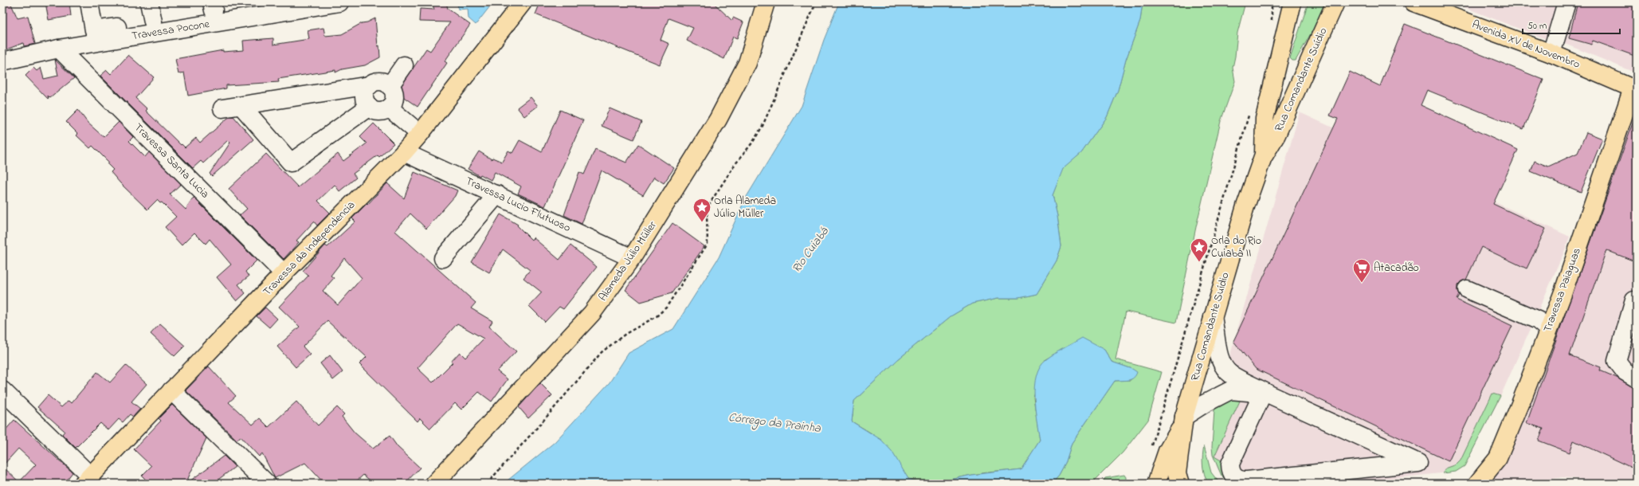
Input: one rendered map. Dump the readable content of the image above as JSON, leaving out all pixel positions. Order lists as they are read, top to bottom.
{
  "streets": {
    "main road": [
      "Avenida XV de Novembro",
      "Rua Comandante Suídio",
      "Travessa da Independencia",
      "Alameda Júlio Müller",
      "Travessa Paiaguas"
    ],
    "street": ["Travessa Pocone", "Travessa Santa Lucia", "Travessa Lucio Flutuoso"]
  },
  "crossings": [
    ["Travessa Pocone", "Travessa Santa Lucia"],
    ["Avenida XV de Novembro", "Travessa Paiaguas"],
    ["Travessa Santa Lucia", "Travessa da Independencia"],
    ["Travessa Lucio Flutuoso", "Travessa da Independencia"],
    ["Travessa Lucio Flutuoso", "Alameda Júlio Müller"]
  ],
  "water": ["Rio Cuiabá", "Córrego da Prainha"],
  "places": {
    "place": ["Orla Alameda Júlio Müller", "Orla do Rio Cuiabá II"],
    "supermarket": ["Atacadão"]
  },
  "scale_bar": "50 m"
}
